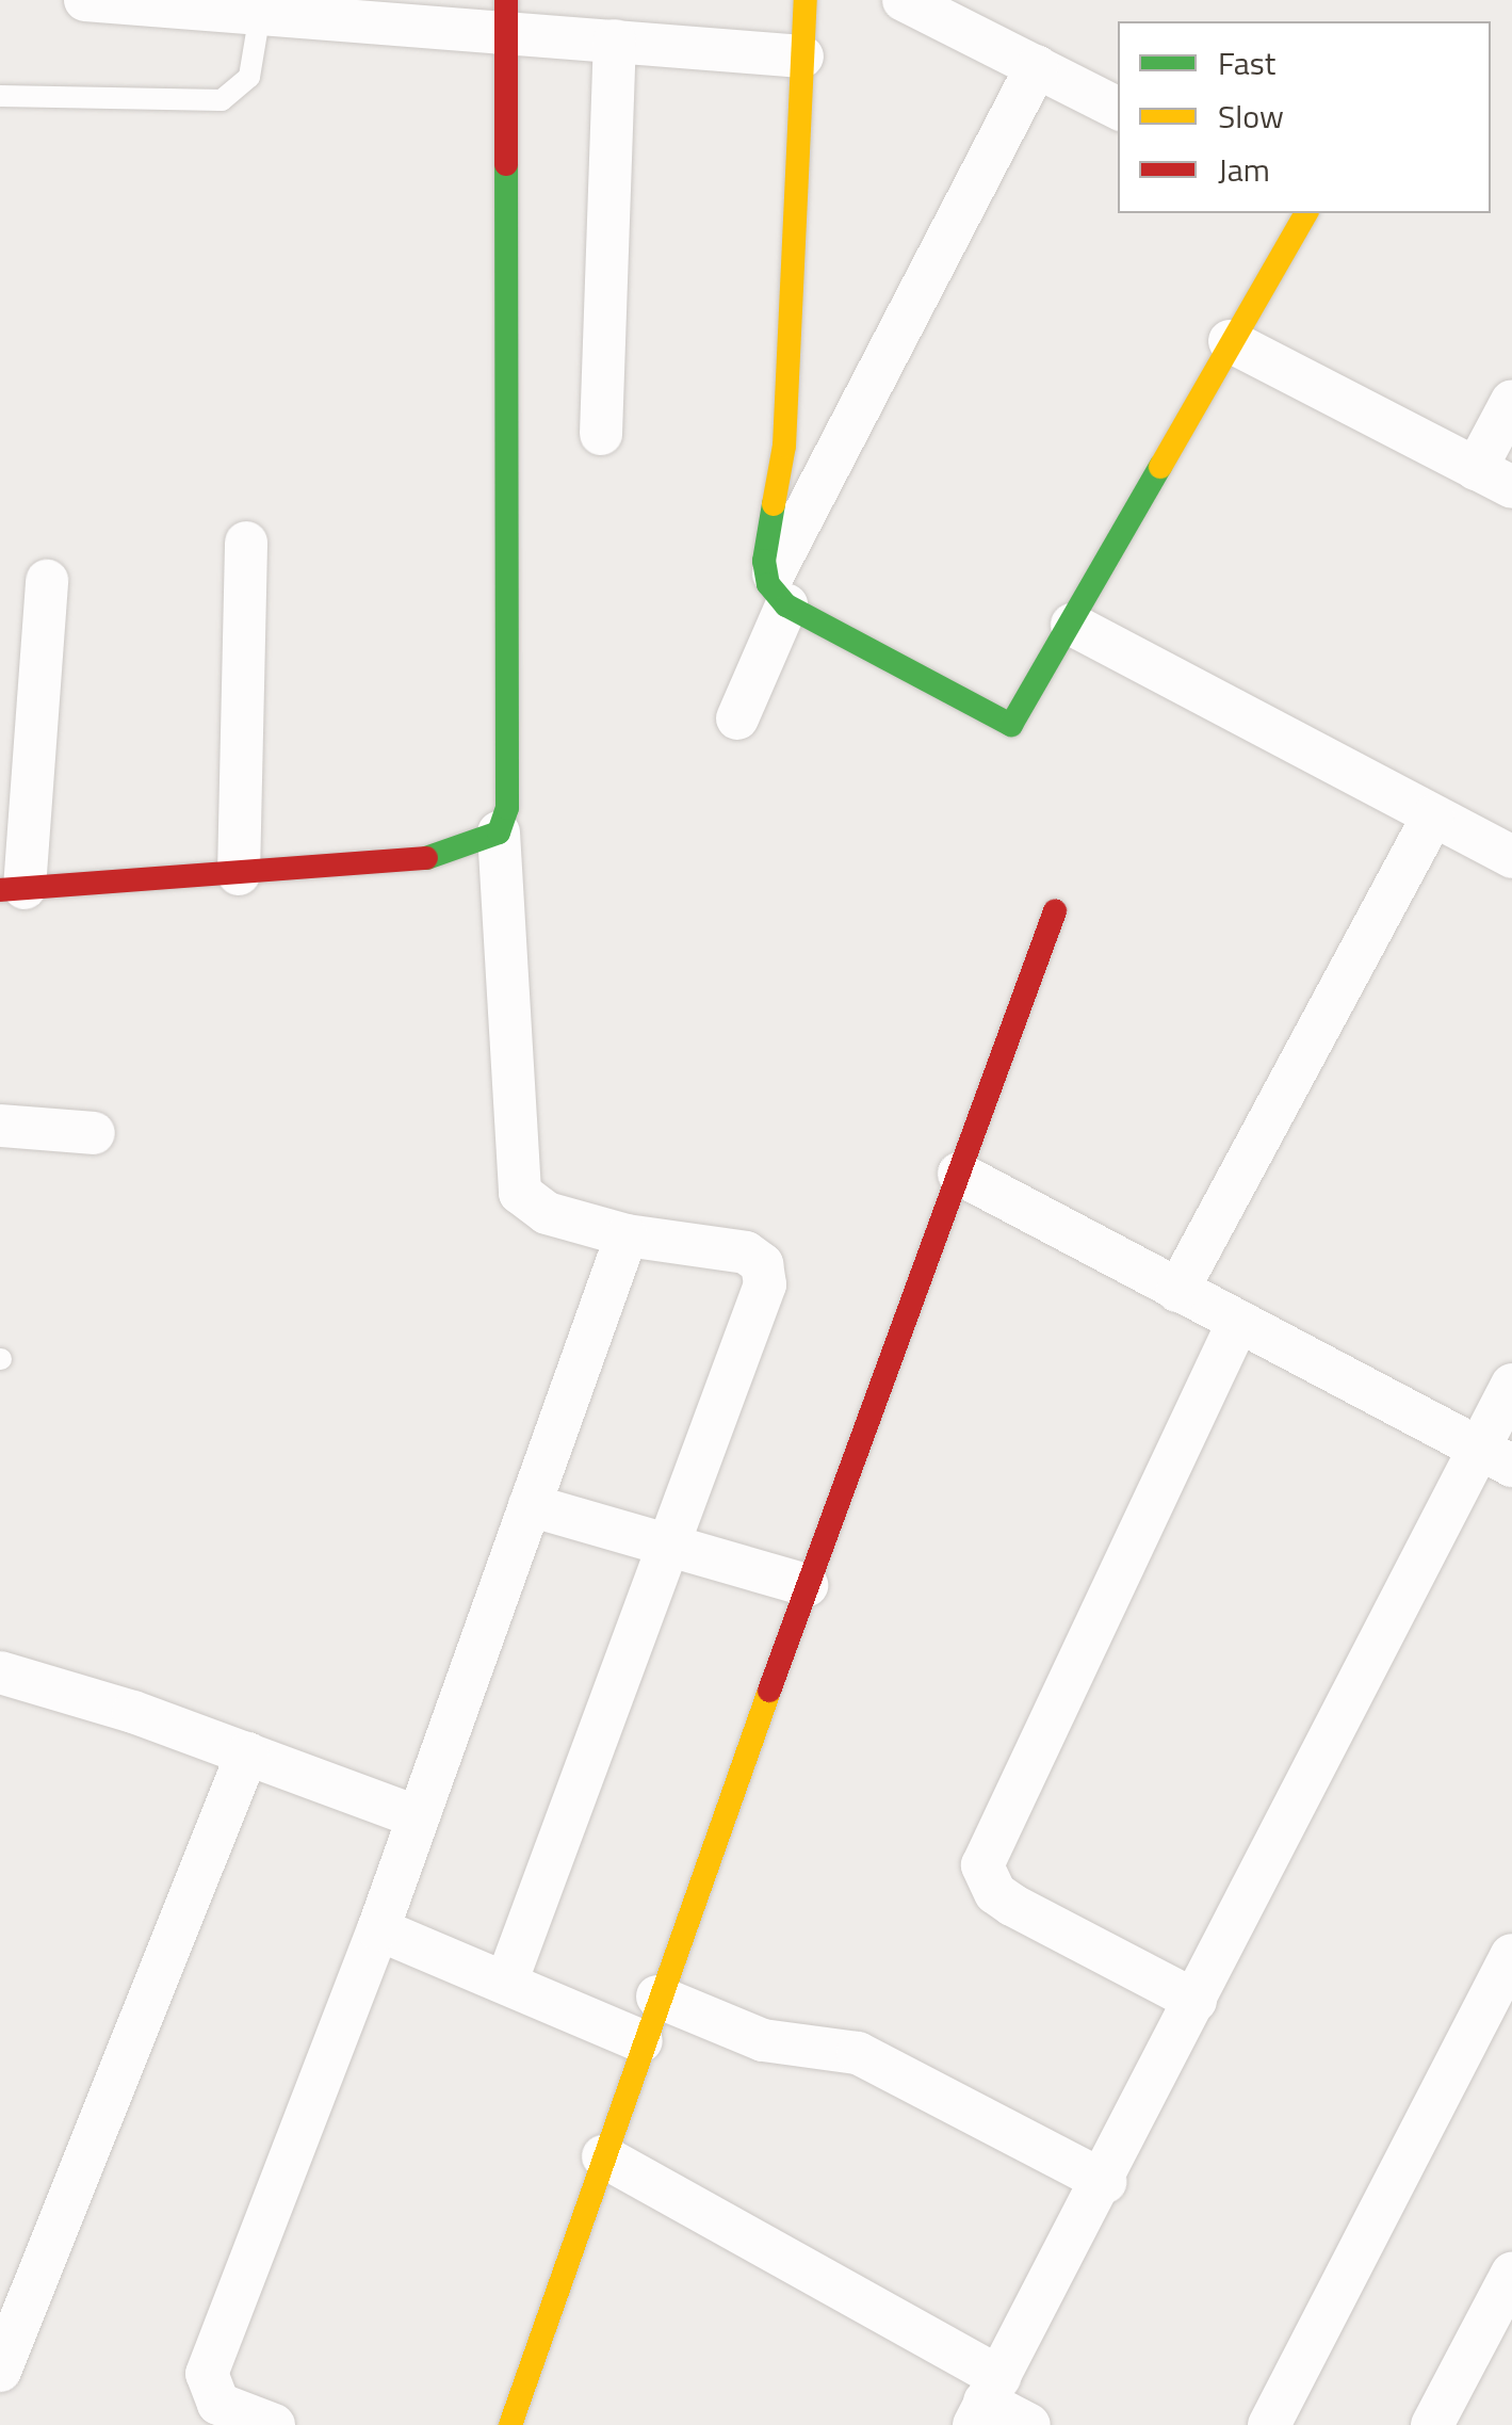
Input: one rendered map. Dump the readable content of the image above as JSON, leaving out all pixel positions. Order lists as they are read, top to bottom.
{
  "legend": ["Fast", "Slow", "Jam"]
}
